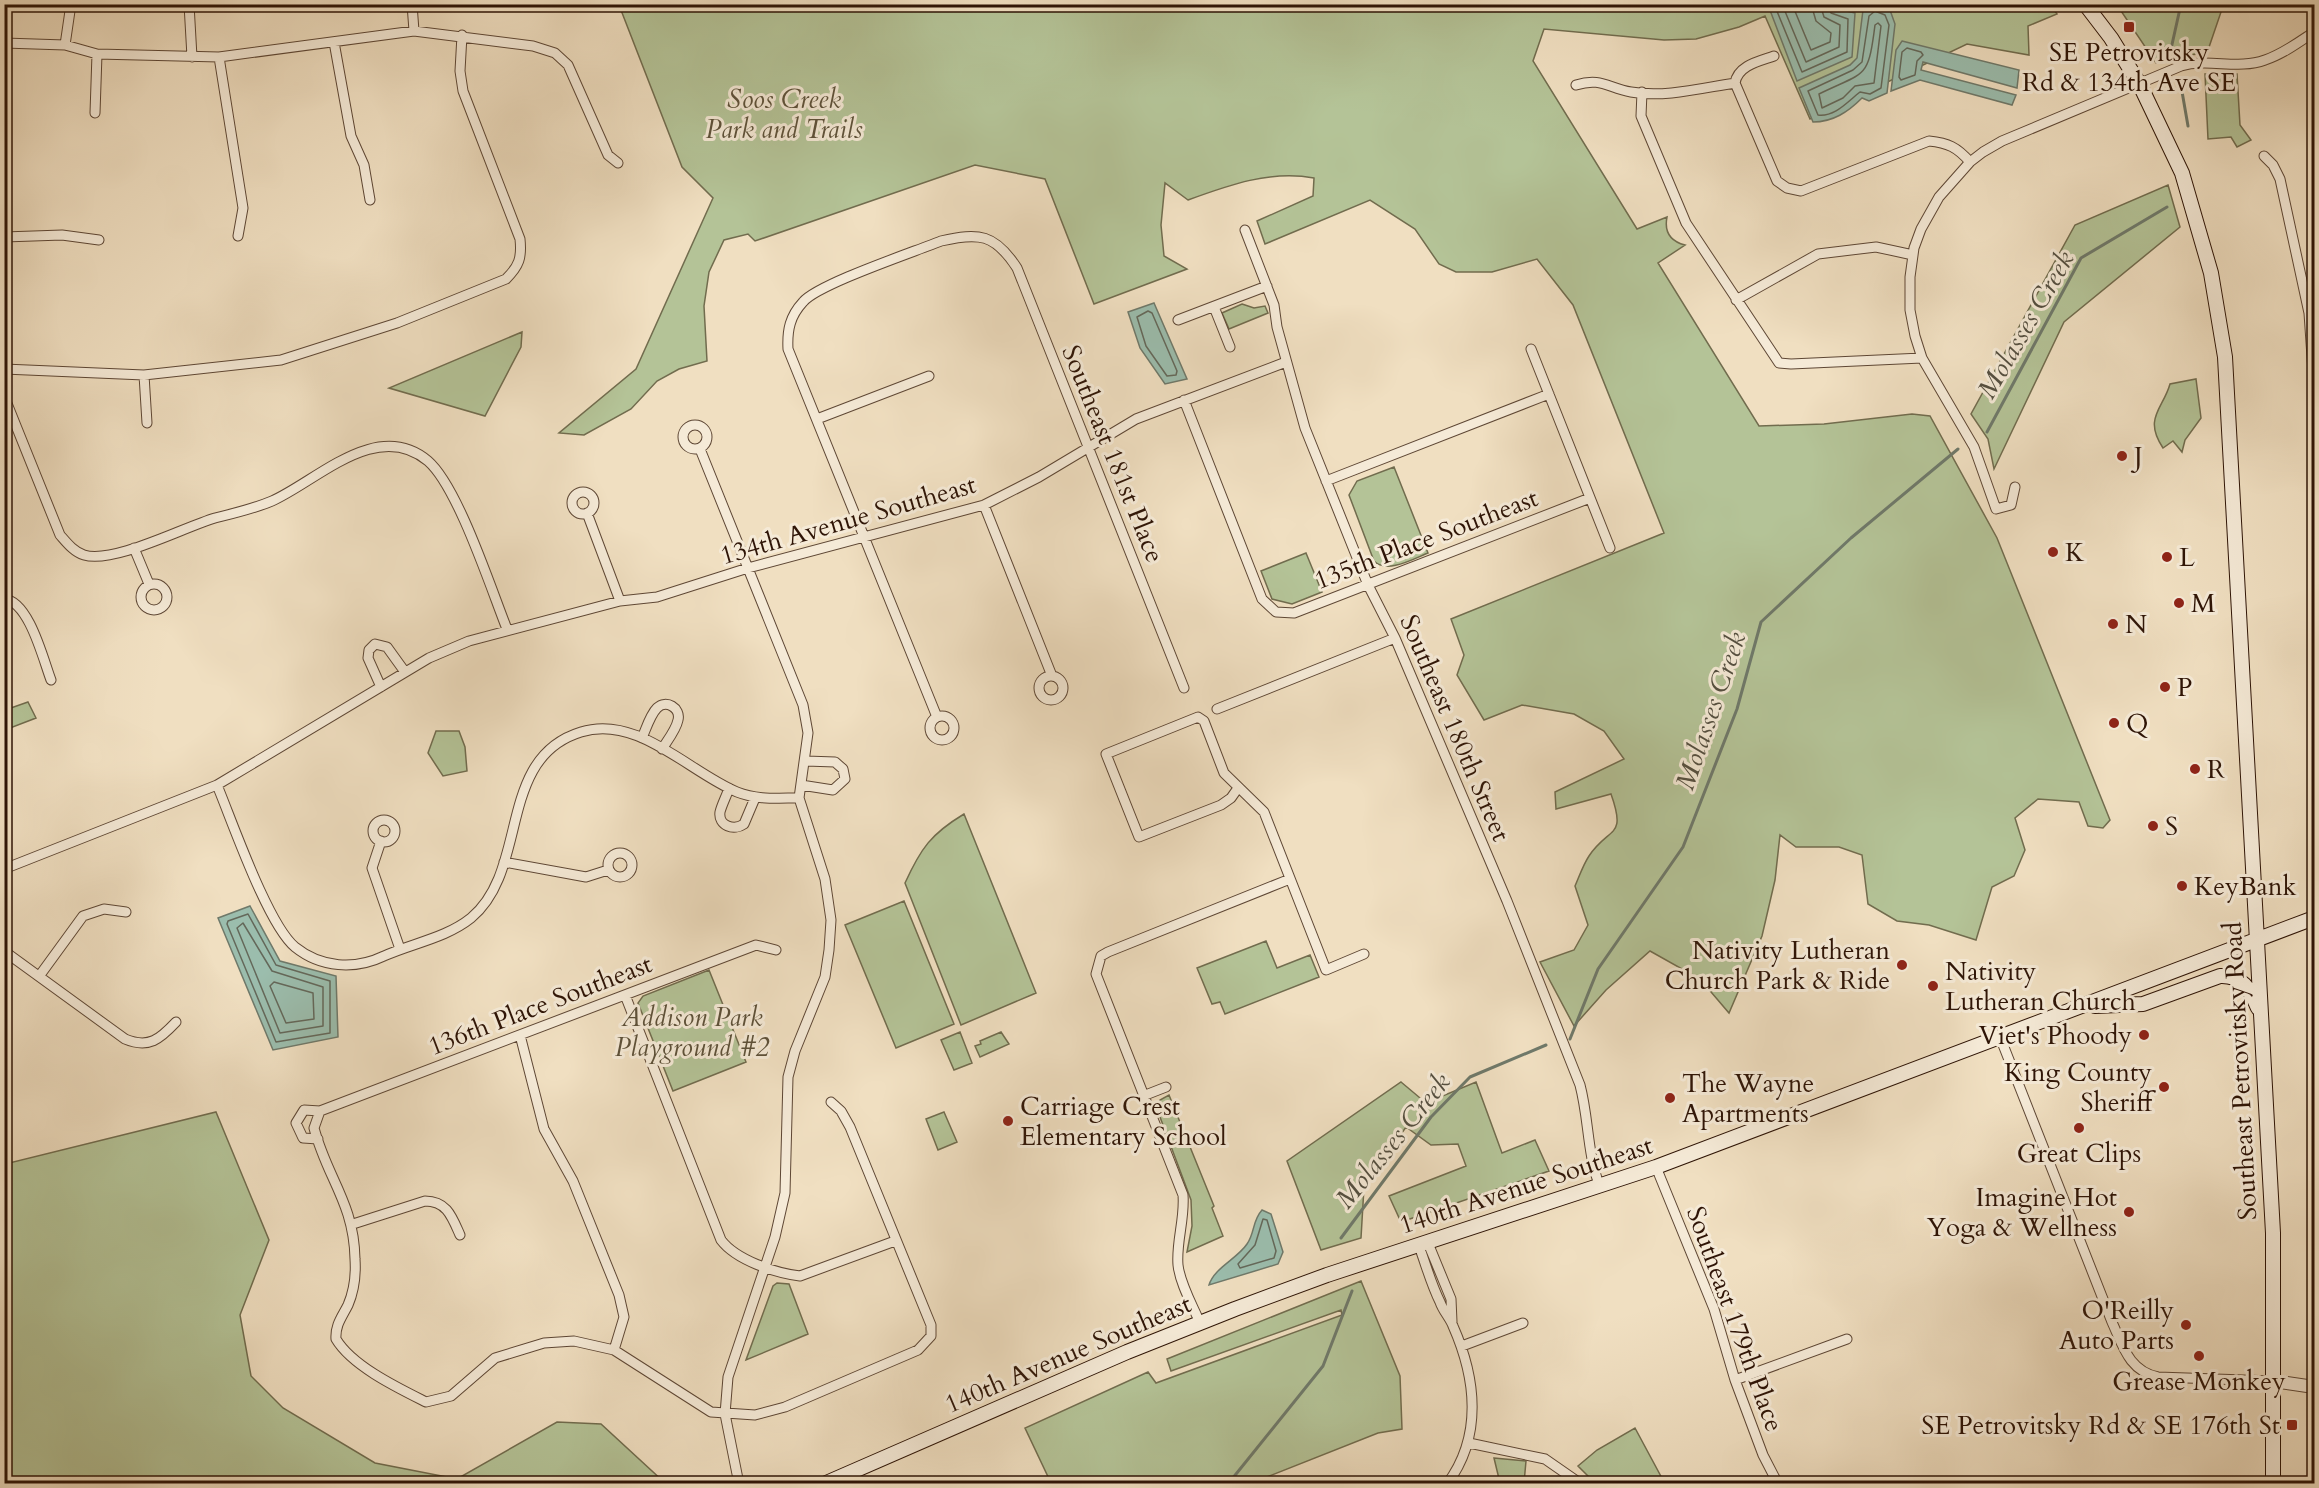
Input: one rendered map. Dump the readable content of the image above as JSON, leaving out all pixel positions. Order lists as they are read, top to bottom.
{
  "streets": {
    "main road": ["Southeast Petrovitsky Road", "140th Avenue Southeast"],
    "street": [
      "Southeast 181st Place",
      "134th Avenue Southeast",
      "135th Place Southeast",
      "Southeast 180th Street",
      "136th Place Southeast",
      "Southeast 179th Place"
    ]
  },
  "crossings": [
    ["Southeast 181st Place", "134th Avenue Southeast"],
    ["134th Avenue Southeast", "135th Place Southeast"],
    ["134th Avenue Southeast", "Southeast 180th Street"],
    ["135th Place Southeast", "Southeast 180th Street"],
    ["Southeast 180th Street", "140th Avenue Southeast"],
    ["Southeast Petrovitsky Road", "140th Avenue Southeast"],
    ["140th Avenue Southeast", "Southeast 179th Place"]
  ],
  "water": ["Molasses Creek"],
  "parks": ["Soos Creek Park and Trails", "Addison Park Playground #2"],
  "places": {
    "transit": ["SE Petrovitsky Rd & 134th Ave SE", "SE Petrovitsky Rd & SE 176th St"],
    "other": [
      "J",
      "K",
      "L",
      "M",
      "N",
      "P",
      "Q",
      "R",
      "S",
      "KeyBank",
      "Nativity Lutheran Church Park & Ride",
      "Nativity Lutheran Church",
      "Viet's Phoody",
      "King County Sheriff",
      "The Wayne Apartments",
      "Carriage Crest Elementary School",
      "Great Clips",
      "Imagine Hot Yoga & Wellness",
      "O'Reilly Auto Parts",
      "Grease Monkey"
    ]
  }
}
